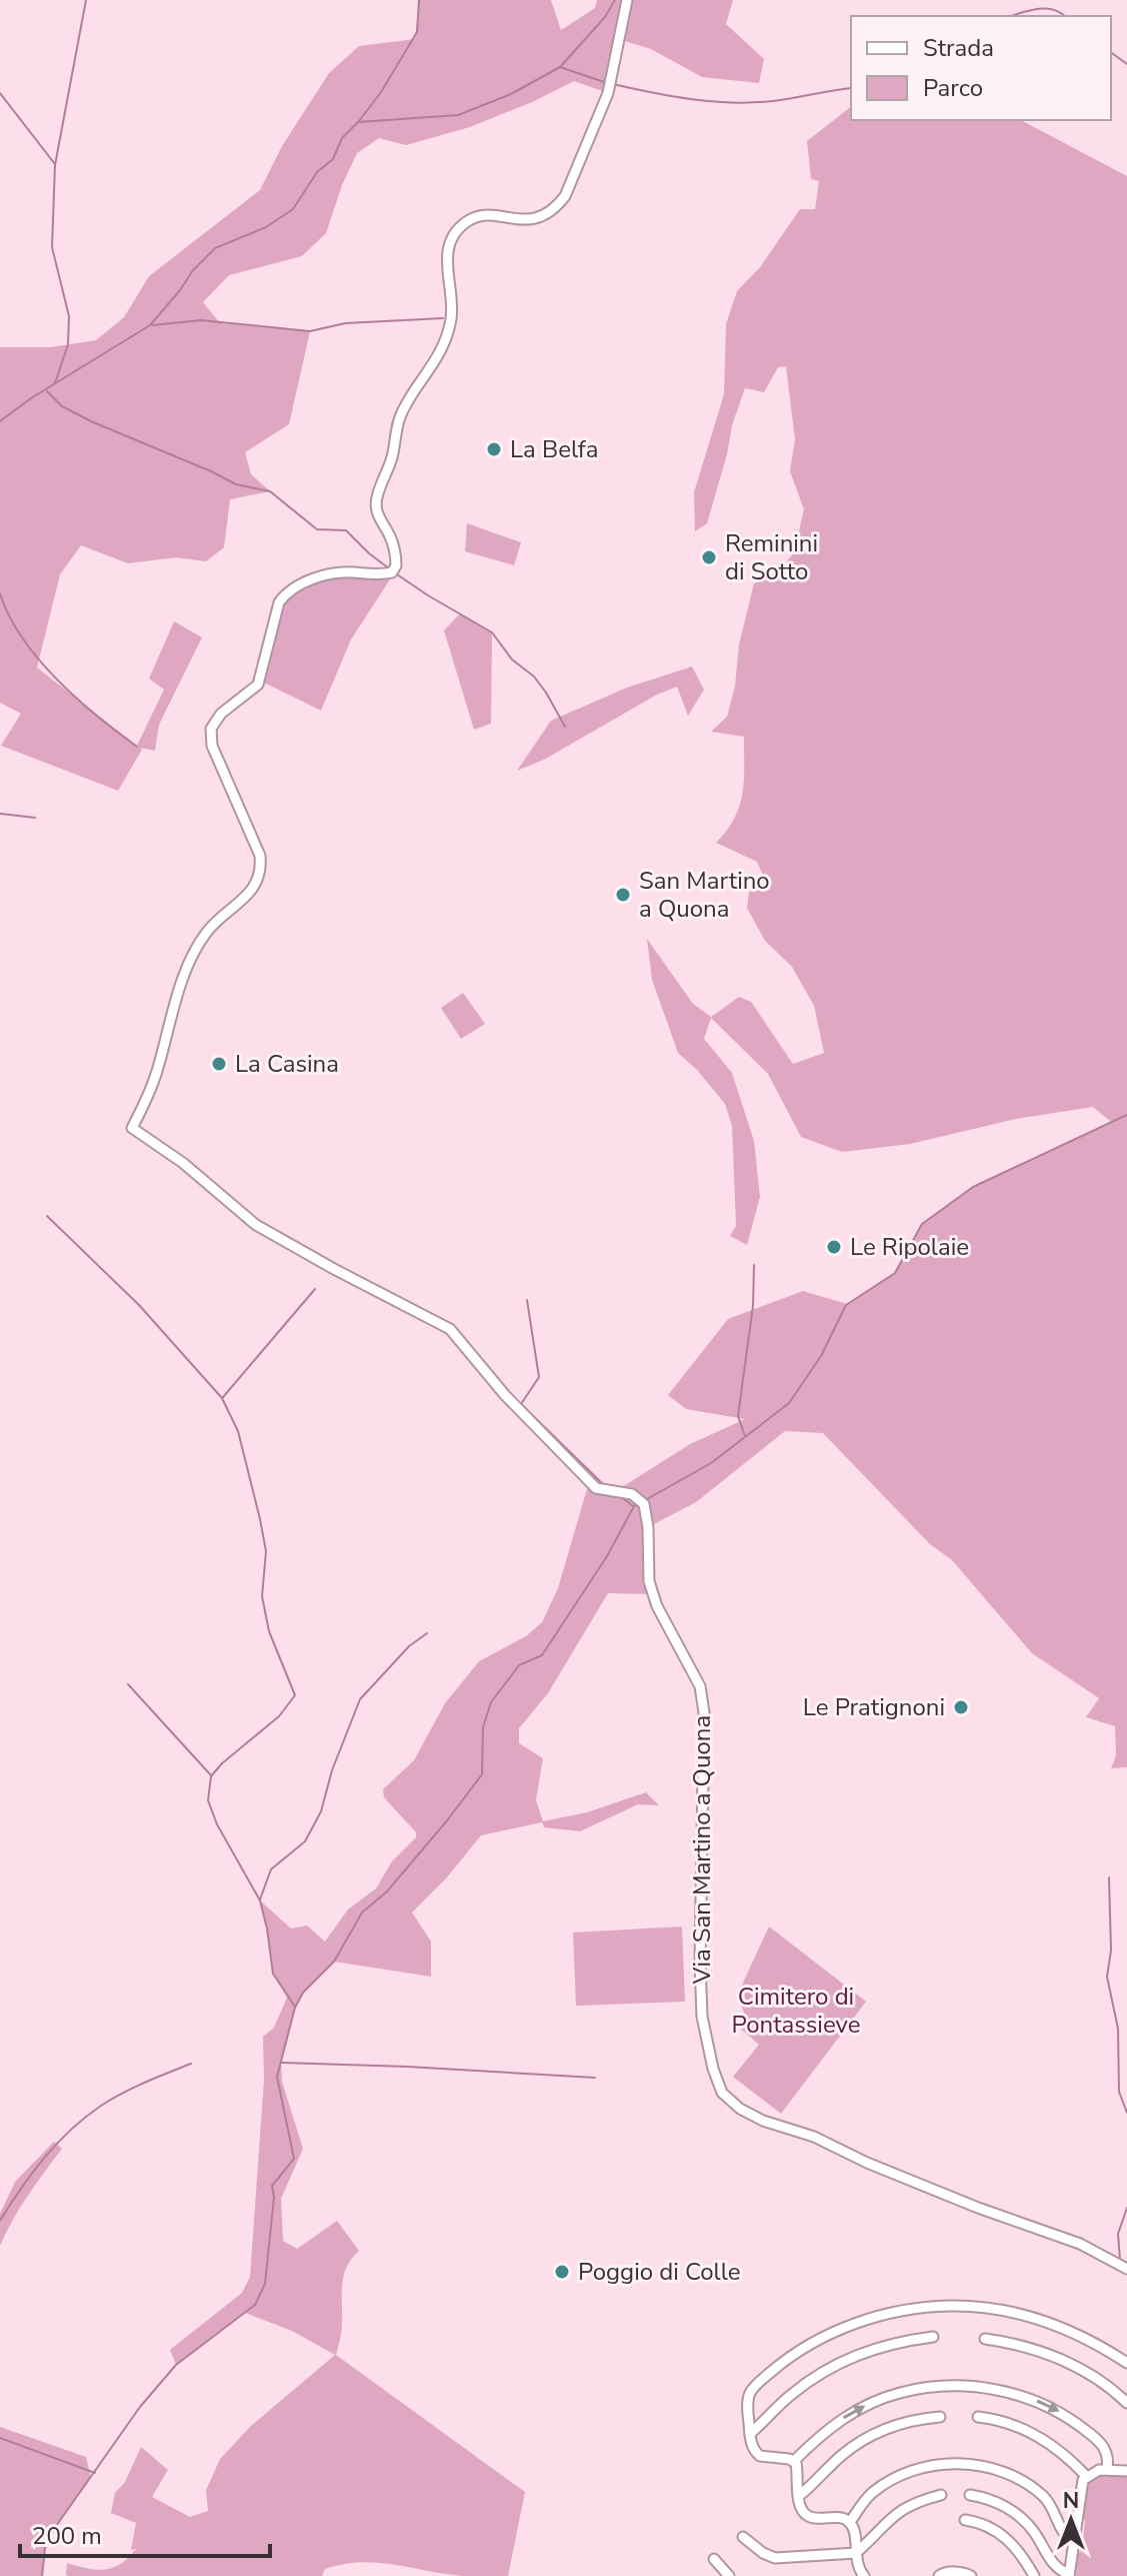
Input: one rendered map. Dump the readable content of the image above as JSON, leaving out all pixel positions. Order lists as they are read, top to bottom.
{
  "streets": {
    "street": ["Via San Martino a Quona"]
  },
  "parks": ["Cimitero di Pontassieve"],
  "places": [
    "La Belfa",
    "Reminini di Sotto",
    "San Martino a Quona",
    "La Casina",
    "Le Ripolaie",
    "Le Pratignoni",
    "Poggio di Colle"
  ],
  "legend": ["Strada", "Parco"],
  "scale_bar": "200 m",
  "north": "top"
}
